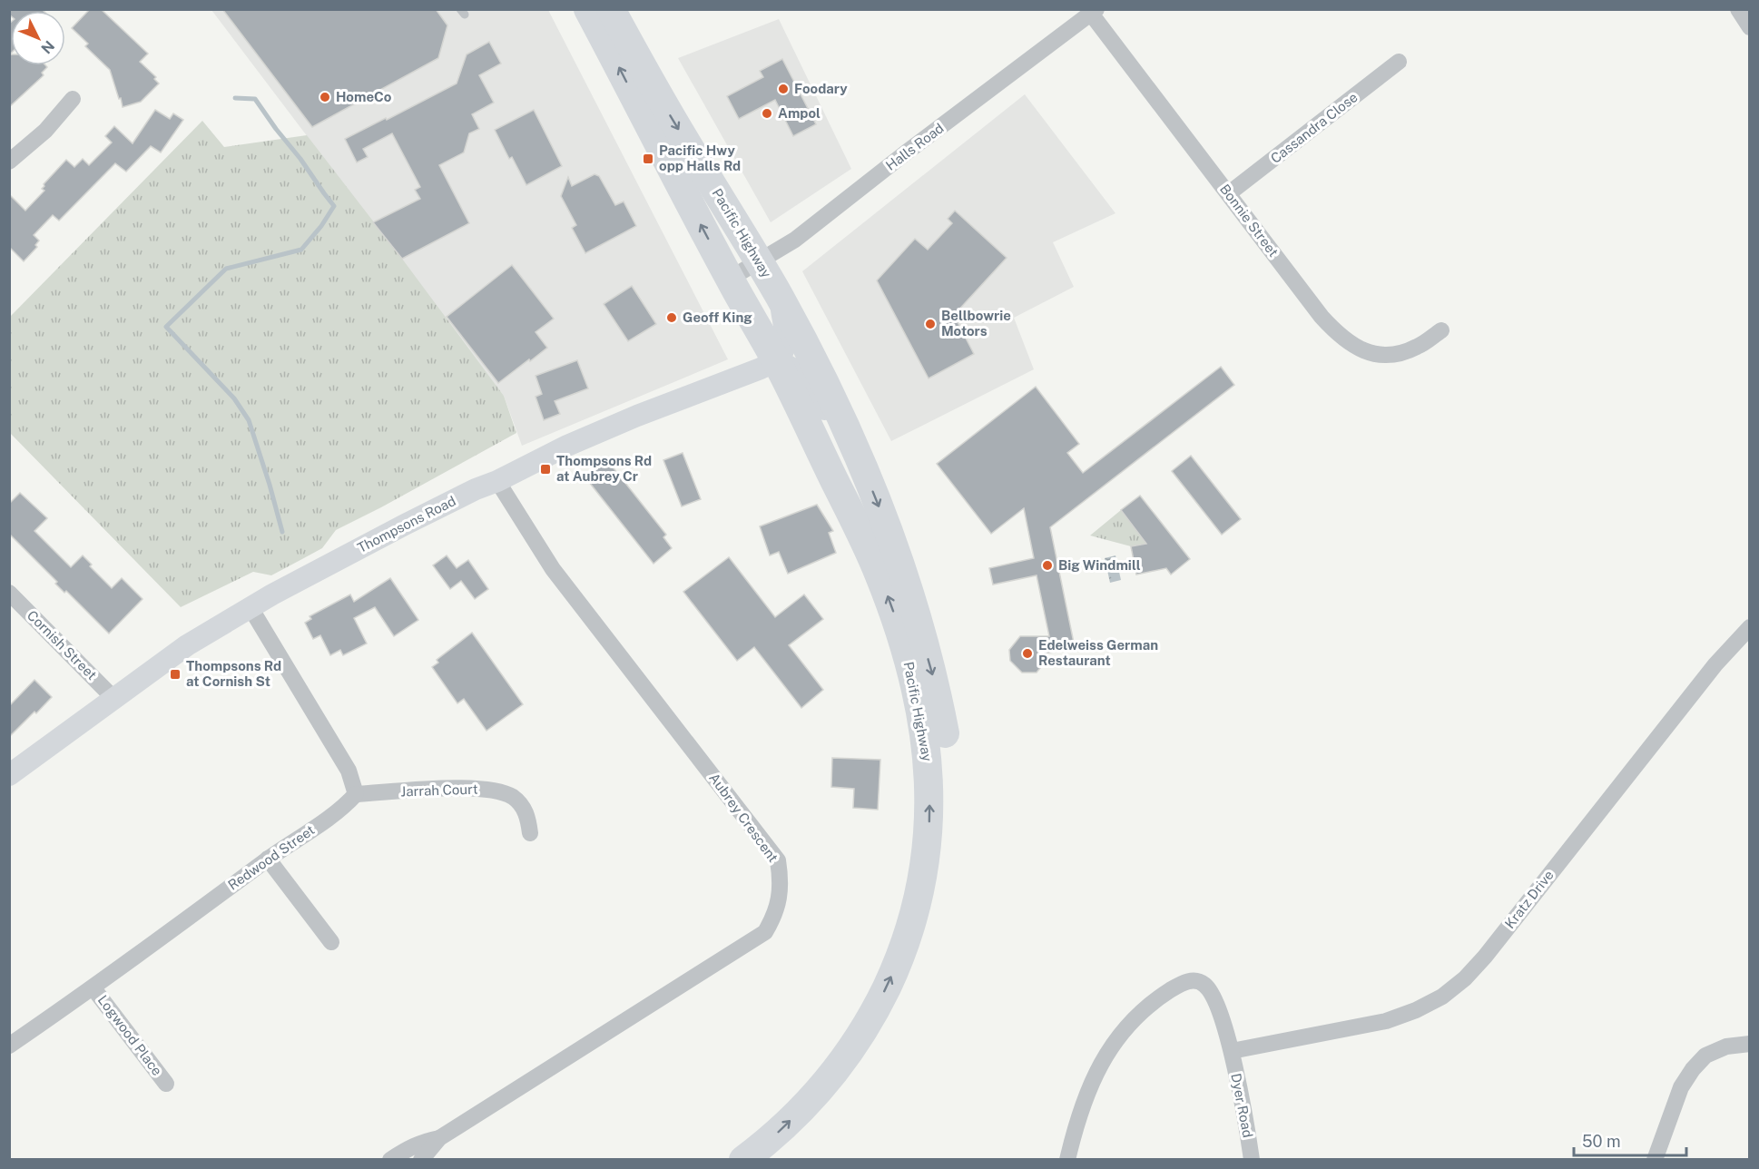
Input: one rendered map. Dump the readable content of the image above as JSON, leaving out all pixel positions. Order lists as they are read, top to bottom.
{
  "streets": {
    "highway": ["Pacific Highway"],
    "street": [
      "Cassandra Close",
      "Halls Road",
      "Bonnie Street",
      "Thompsons Road",
      "Cornish Street",
      "Jarrah Court",
      "Aubrey Crescent",
      "Redwood Street",
      "Kratz Drive",
      "Logwood Place",
      "Dyer Road"
    ]
  },
  "crossings": [
    ["Cassandra Close", "Bonnie Street"],
    ["Halls Road", "Bonnie Street"],
    ["Halls Road", "Pacific Highway"],
    ["Pacific Highway", "Thompsons Road"],
    ["Thompsons Road", "Cornish Street"],
    ["Thompsons Road", "Aubrey Crescent"],
    ["Jarrah Court", "Redwood Street"],
    ["Redwood Street", "Logwood Place"],
    ["Kratz Drive", "Dyer Road"]
  ],
  "places": {
    "other": [
      "Foodary",
      "HomeCo",
      "Ampol",
      "Geoff King",
      "Bellbowrie Motors",
      "Big Windmill",
      "Edelweiss German Restaurant"
    ],
    "transit": ["Pacific Hwy opp Halls Rd", "Thompsons Rd at Aubrey Cr", "Thompsons Rd at Cornish St"]
  },
  "scale_bar": "50 m",
  "north": "bottom right"
}
